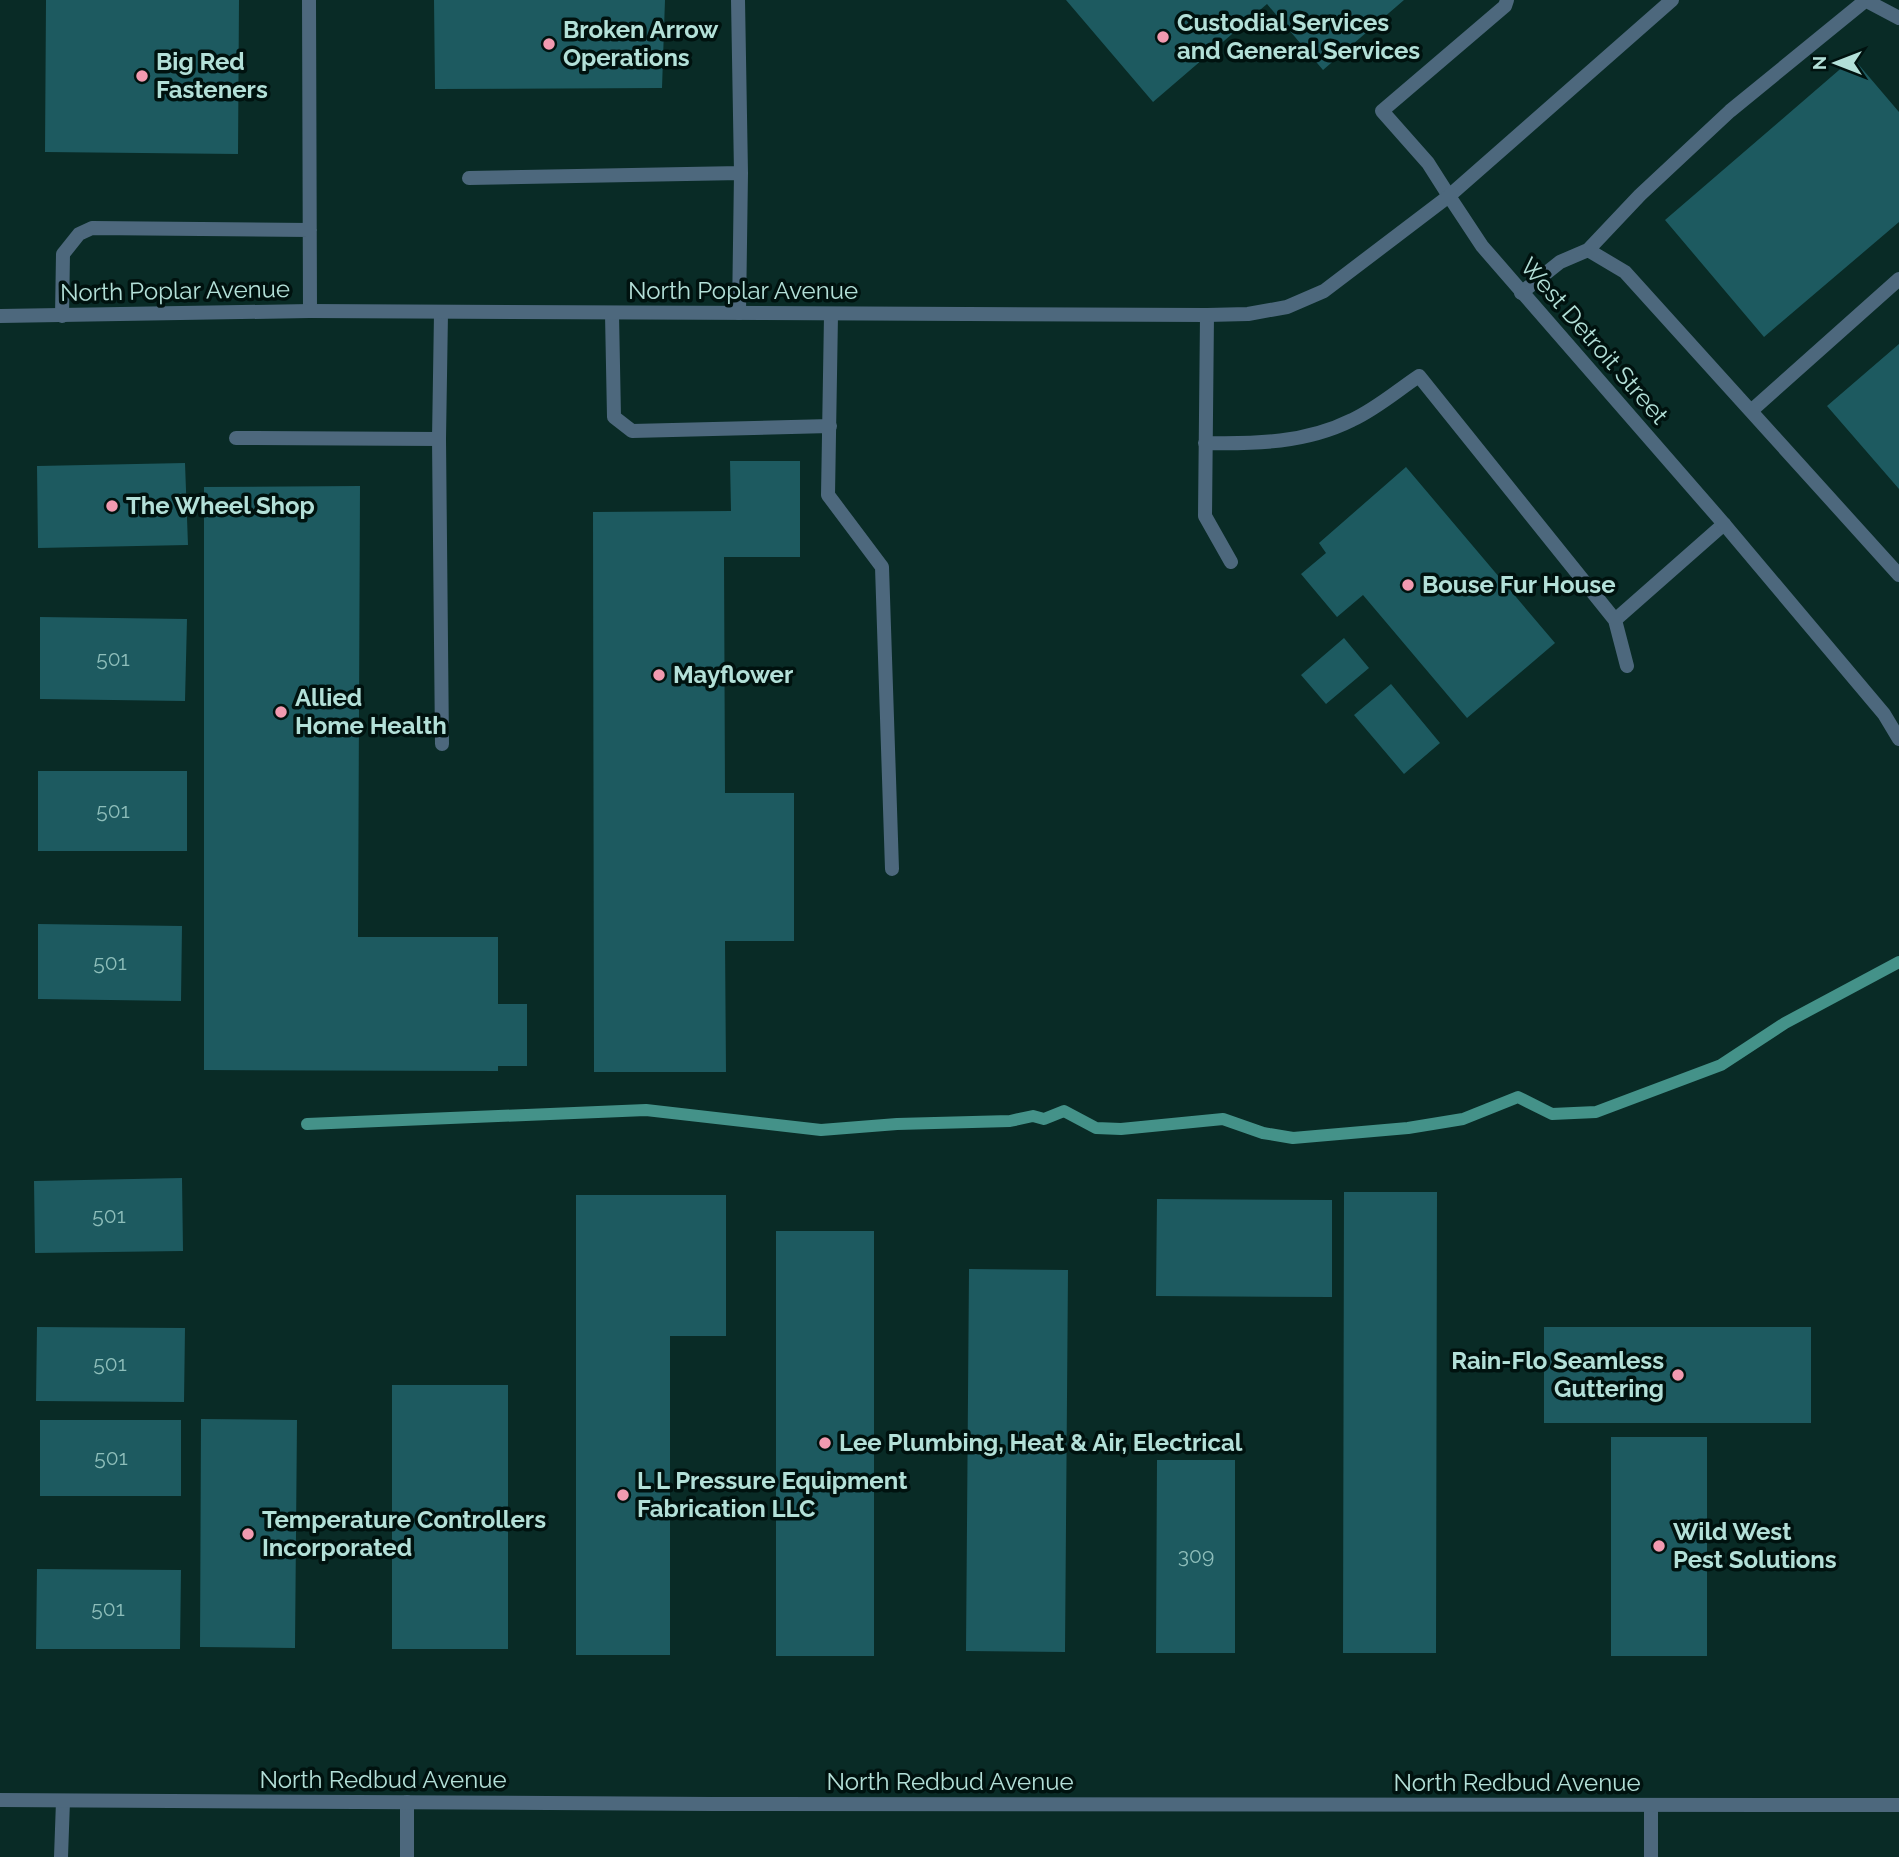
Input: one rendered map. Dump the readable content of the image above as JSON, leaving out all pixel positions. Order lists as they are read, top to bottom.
{
  "streets": {
    "street": ["North Poplar Avenue", "West Detroit Street", "North Redbud Avenue"]
  },
  "crossings": [
    ["North Poplar Avenue", "West Detroit Street"]
  ],
  "places": [
    "Custodial Services and General Services",
    "Broken Arrow Operations",
    "Big Red Fasteners",
    "The Wheel Shop",
    "Bouse Fur House",
    "Mayflower",
    "Allied Home Health",
    "Rain-Flo Seamless Guttering",
    "Lee Plumbing, Heat & Air, Electrical",
    "L L Pressure Equipment Fabrication LLC",
    "Temperature Controllers Incorporated",
    "Wild West Pest Solutions"
  ],
  "house_numbers": [
    "501",
    "501",
    "501",
    "501",
    "501",
    "501",
    "309",
    "501"
  ],
  "north": "left"
}
